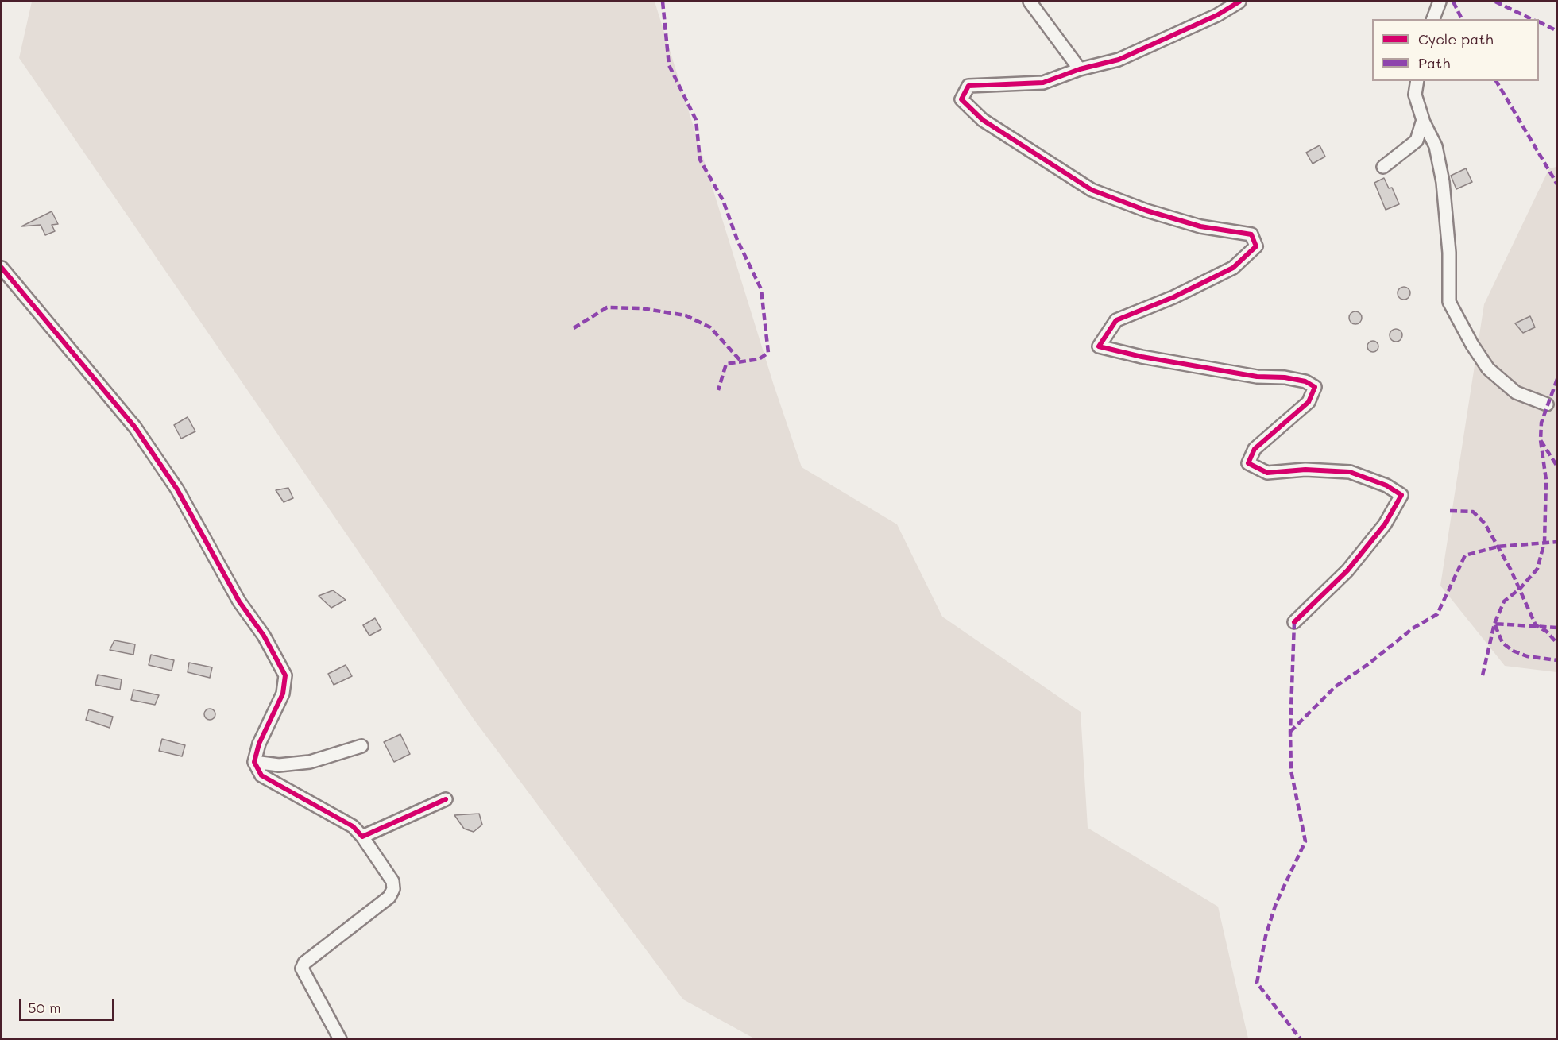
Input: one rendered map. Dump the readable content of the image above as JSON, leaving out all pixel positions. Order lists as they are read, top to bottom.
{
  "legend": ["Cycle path", "Path"],
  "scale_bar": "50 m"
}
